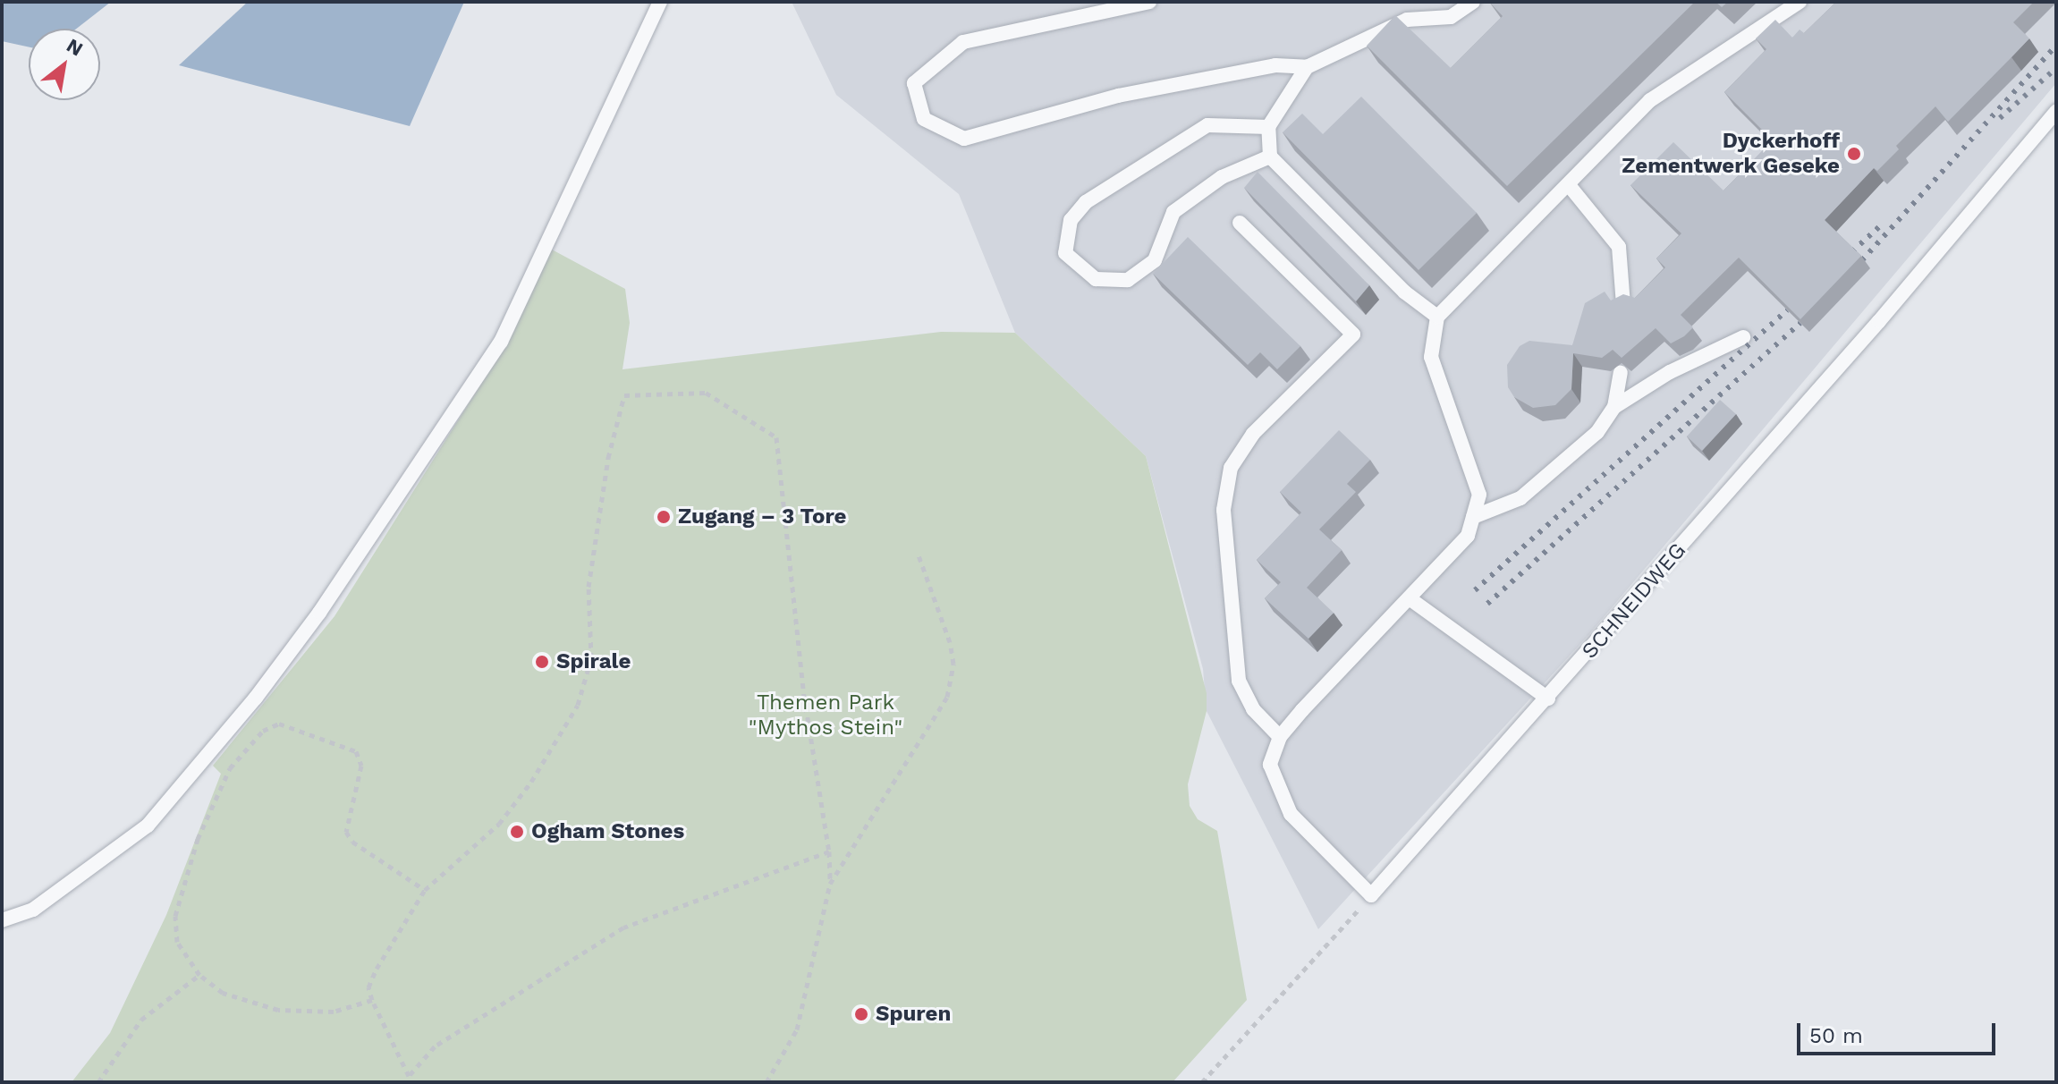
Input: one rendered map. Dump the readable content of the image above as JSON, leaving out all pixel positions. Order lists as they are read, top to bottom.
{
  "streets": {
    "lane": ["SCHNEIDWEG"]
  },
  "parks": ["Themen Park \"Mythos Stein\""],
  "places": [
    "Dyckerhoff Zementwerk Geseke",
    "Zugang – 3 Tore",
    "Spirale",
    "Ogham Stones",
    "Spuren"
  ],
  "scale_bar": "50 m",
  "north": "top right"
}
